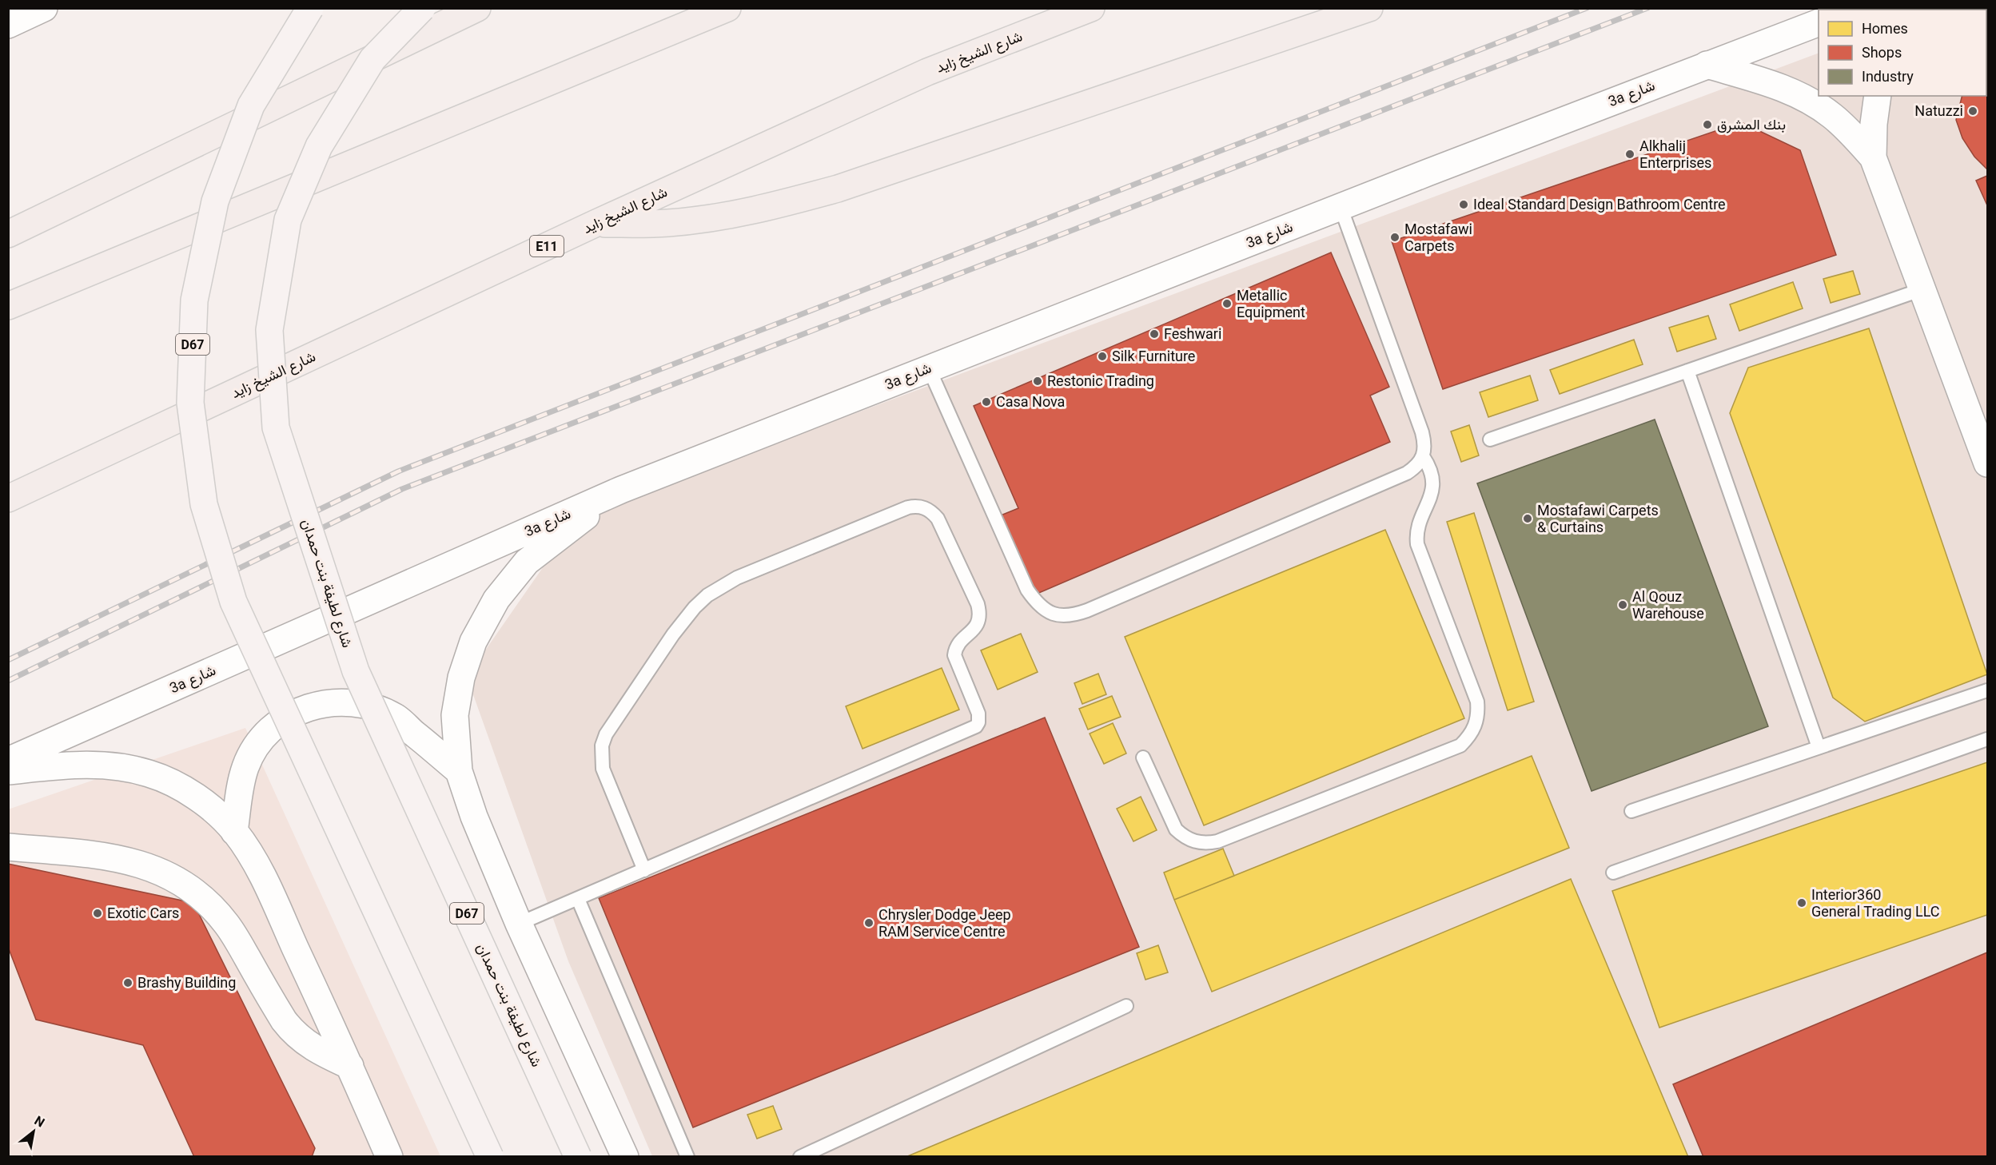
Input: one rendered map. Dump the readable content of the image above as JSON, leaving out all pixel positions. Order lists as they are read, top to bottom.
{
  "streets": {
    "highway": ["شارع الشيخ زايد", "E11"],
    "main road": ["D67", "شارع لطيفة بنت حمدان"],
    "street": ["3a شارع"]
  },
  "places": [
    "Natuzzi",
    "بنك المشرق",
    "Alkhalij Enterprises",
    "Ideal Standard Design Bathroom Centre",
    "Mostafawi Carpets",
    "Metallic Equipment",
    "Feshwari",
    "Silk Furniture",
    "Restonic Trading",
    "Casa Nova",
    "Mostafawi Carpets & Curtains",
    "Al Qouz Warehouse",
    "Interior360 General Trading LLC",
    "Exotic Cars",
    "Chrysler Dodge Jeep RAM Service Centre",
    "Brashy Building"
  ],
  "legend": ["Homes", "Shops", "Industry"],
  "north": "top right"
}
